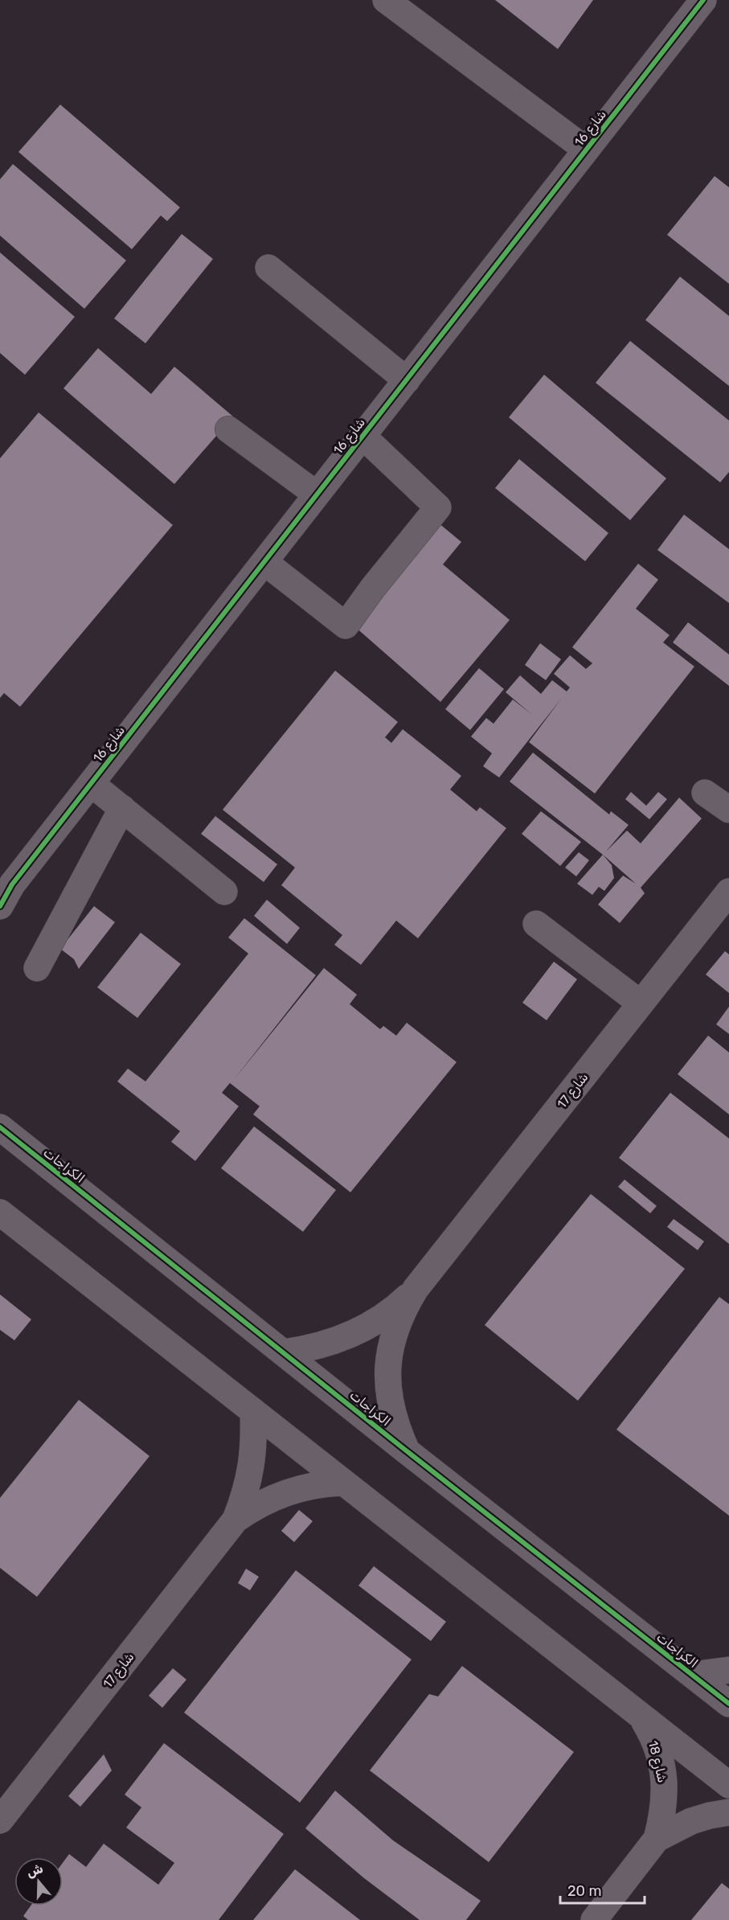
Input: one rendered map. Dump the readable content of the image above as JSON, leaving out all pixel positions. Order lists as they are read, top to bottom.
{
  "streets": {
    "street": [
      "شارع 16",
      "شارع 17",
      "الكراجات",
      "شارع 18"
    ]
  },
  "crossings": [
    ["شارع 17", "الكراجات"]
  ],
  "scale_bar": "20 m",
  "north": "top"
}
